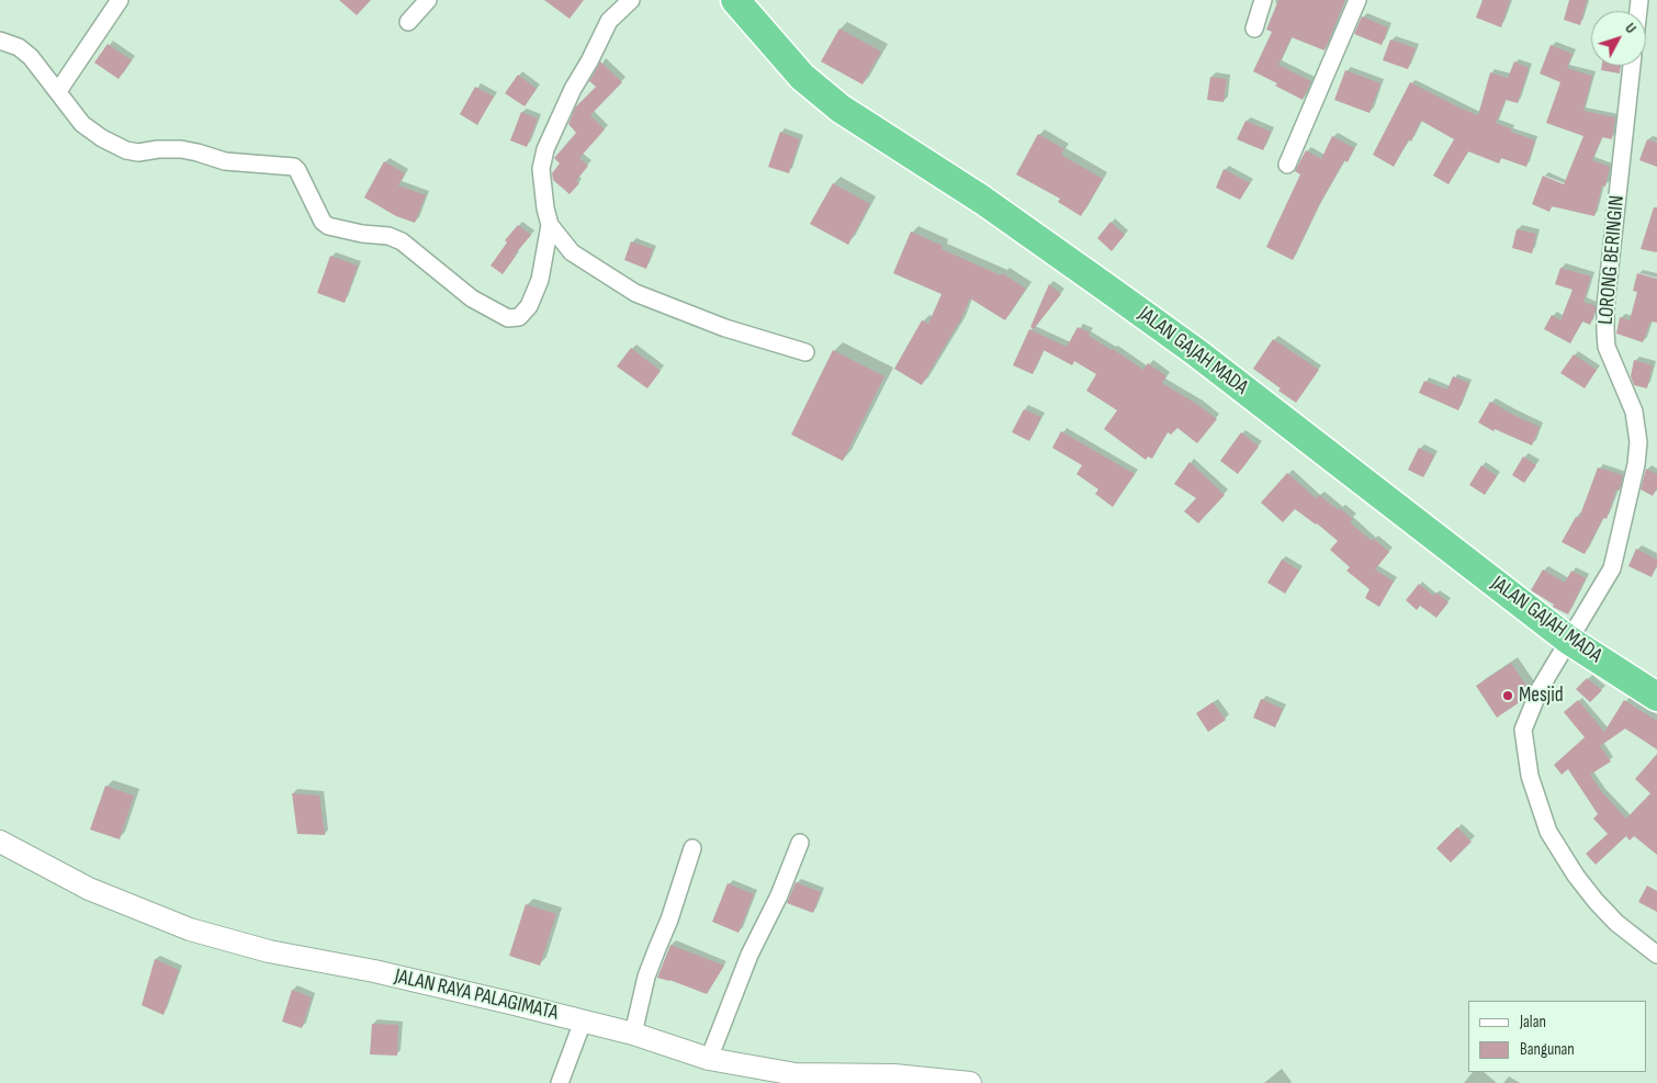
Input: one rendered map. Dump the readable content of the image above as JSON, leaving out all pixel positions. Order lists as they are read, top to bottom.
{
  "streets": {
    "highway": ["JALAN GAJAH MADA"],
    "street": ["LORONG BERINGIN", "JALAN RAYA PALAGIMATA"]
  },
  "crossings": [
    ["LORONG BERINGIN", "JALAN GAJAH MADA"]
  ],
  "places": ["Mesjid"],
  "legend": ["Jalan", "Bangunan"],
  "north": "top right"
}
